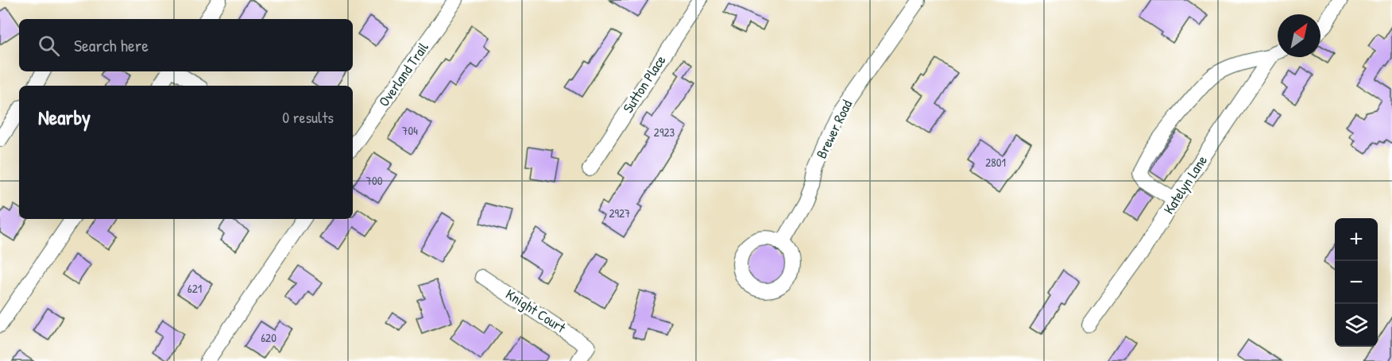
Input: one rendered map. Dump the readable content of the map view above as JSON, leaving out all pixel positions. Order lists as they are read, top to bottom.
{
  "streets": {
    "street": [
      "Overland Trail",
      "Sutton Place",
      "Brewer Road",
      "Katelyn Lane",
      "Knight Court"
    ]
  },
  "house_numbers": [
    "704",
    "2923",
    "2801",
    "700",
    "2927",
    "621",
    "620"
  ],
  "north": "top right",
  "page": {
    "search": "Search here",
    "heading": ["Nearby", "0 results"],
    "map_buttons": ["+", "−"]
  }
}
